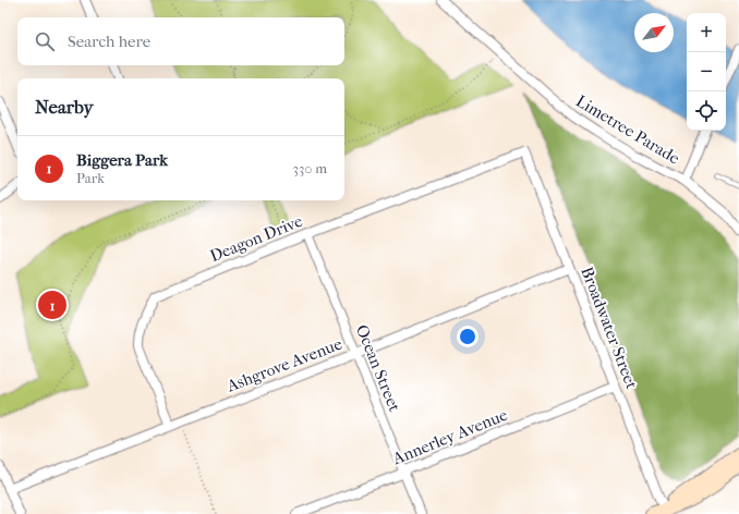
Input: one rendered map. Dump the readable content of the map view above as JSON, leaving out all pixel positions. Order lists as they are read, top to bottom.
{
  "streets": {
    "street": [
      "Limetree Parade",
      "Deagon Drive",
      "Broadwater Street",
      "Ashgrove Avenue",
      "Ocean Street",
      "Annerley Avenue"
    ]
  },
  "crossings": [
    ["Deagon Drive", "Broadwater Street"],
    ["Deagon Drive", "Ashgrove Avenue"],
    ["Deagon Drive", "Ocean Street"],
    ["Broadwater Street", "Ashgrove Avenue"],
    ["Broadwater Street", "Annerley Avenue"],
    ["Ashgrove Avenue", "Ocean Street"],
    ["Ocean Street", "Annerley Avenue"]
  ],
  "north": "top right",
  "page": {
    "map_buttons": ["+", "−"],
    "search": "Search here",
    "heading": "Nearby",
    "list": [
      {
        "mark": "1",
        "name": "Biggera Park",
        "note": "Park",
        "value": "330 m"
      }
    ],
    "pins": "1"
  }
}
